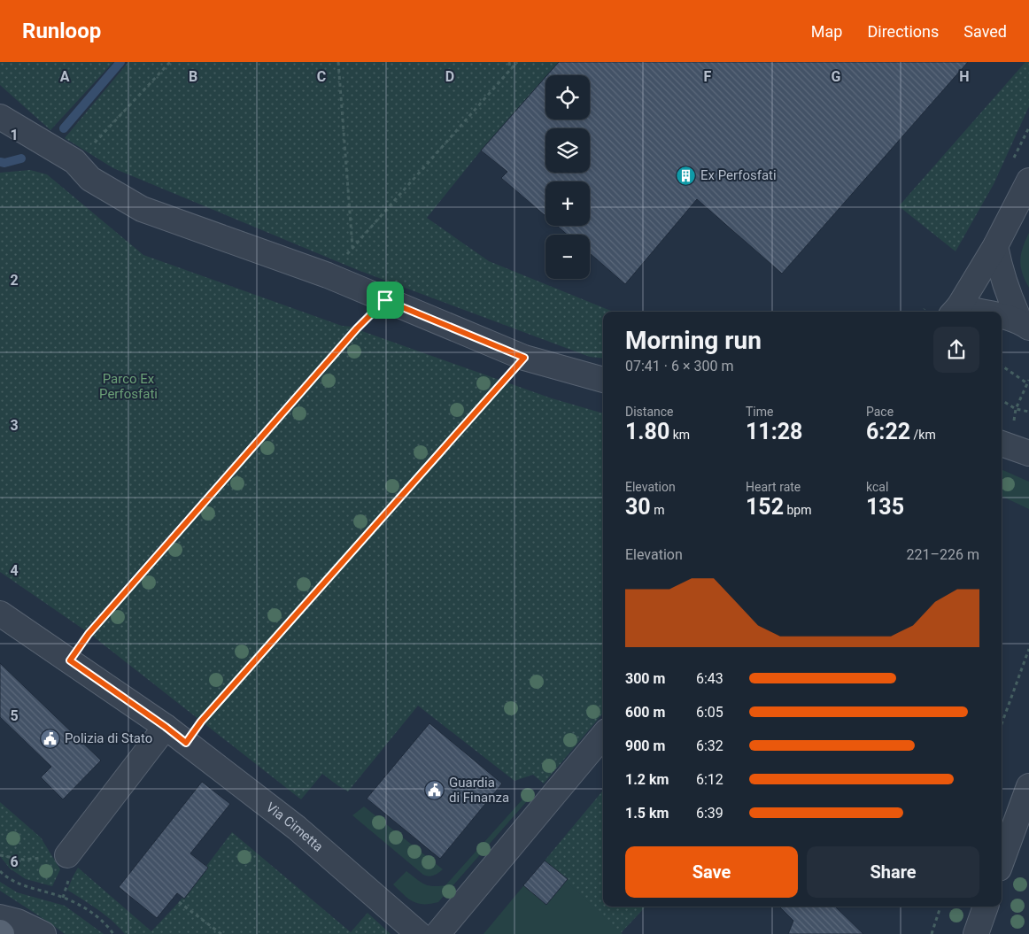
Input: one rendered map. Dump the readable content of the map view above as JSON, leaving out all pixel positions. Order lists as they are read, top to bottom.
{
  "streets": {
    "street": ["Via Cimetta"]
  },
  "parks": ["Parco Ex Perfosfati"],
  "places": {
    "building": ["Ex Perfosfati"],
    "public building": ["Polizia di Stato", "Guardia di Finanza"]
  },
  "page": {
    "header": "Runloop",
    "nav": ["Map", "Directions", "Saved"],
    "map_buttons": ["+", "−"],
    "heading": ["Morning run", "07:41 · 6 × 300 m"],
    "stats": [
      ["Distance", "1.80 km"],
      ["Time", "11:28"],
      ["Pace", "6:22 /km"],
      ["Elevation", "30 m"],
      ["Heart rate", "152 bpm"],
      ["kcal", "135"]
    ],
    "chart": ["Elevation", "221–226 m"],
    "list": [
      {
        "name": "300 m",
        "note": "6:43"
      },
      {
        "name": "600 m",
        "note": "6:05"
      },
      {
        "name": "900 m",
        "note": "6:32"
      },
      {
        "name": "1.2 km",
        "note": "6:12"
      },
      {
        "name": "1.5 km",
        "note": "6:39"
      }
    ],
    "buttons": ["Save", "Share"]
  },
  "grid": {
    "columns": [
      "A",
      "B",
      "C",
      "D",
      "F",
      "G",
      "H"
    ],
    "rows": [
      "1",
      "2",
      "3",
      "4",
      "5",
      "6"
    ]
  }
}
